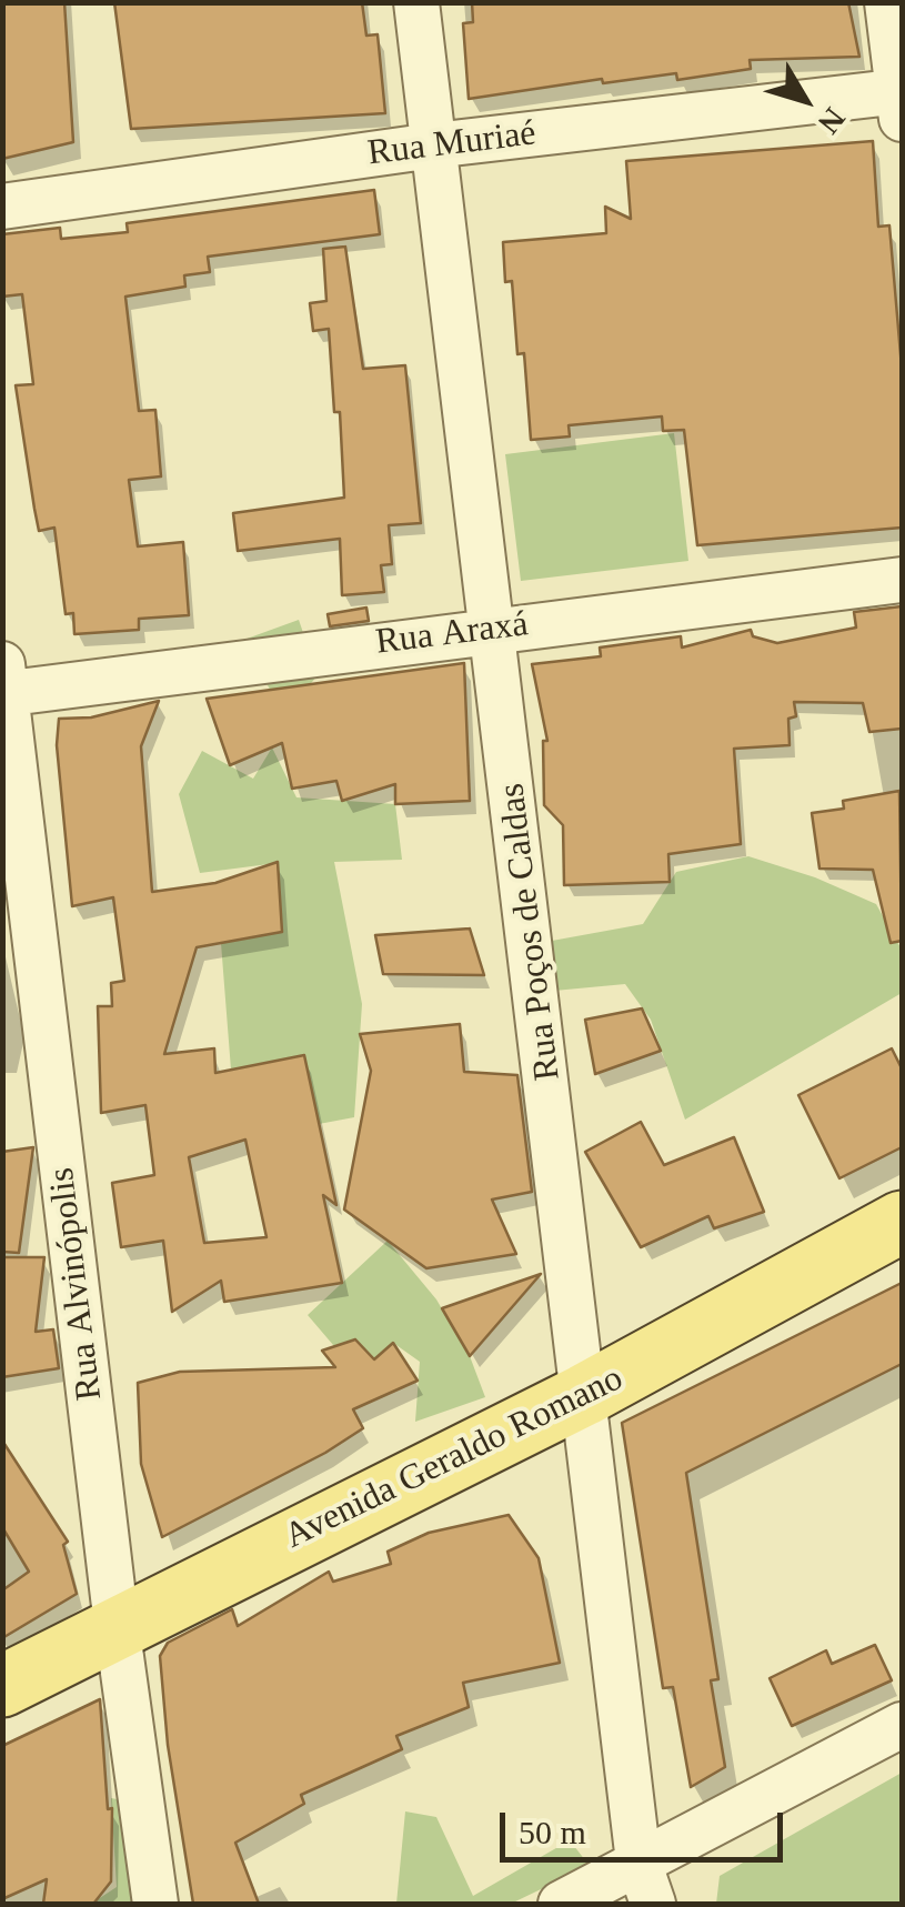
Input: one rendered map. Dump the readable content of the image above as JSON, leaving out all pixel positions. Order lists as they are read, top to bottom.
{
  "streets": {
    "main road": ["Avenida Geraldo Romano"],
    "street": [
      "Rua Muriaé",
      "Rua Araxá",
      "Rua Poços de Caldas",
      "Rua Alvinópolis"
    ]
  },
  "crossings": [
    ["Rua Muriaé", "Rua Poços de Caldas"],
    ["Rua Araxá", "Rua Poços de Caldas"],
    ["Rua Araxá", "Rua Alvinópolis"],
    ["Rua Poços de Caldas", "Avenida Geraldo Romano"],
    ["Rua Alvinópolis", "Avenida Geraldo Romano"]
  ],
  "scale_bar": "50 m",
  "north": "bottom right"
}
